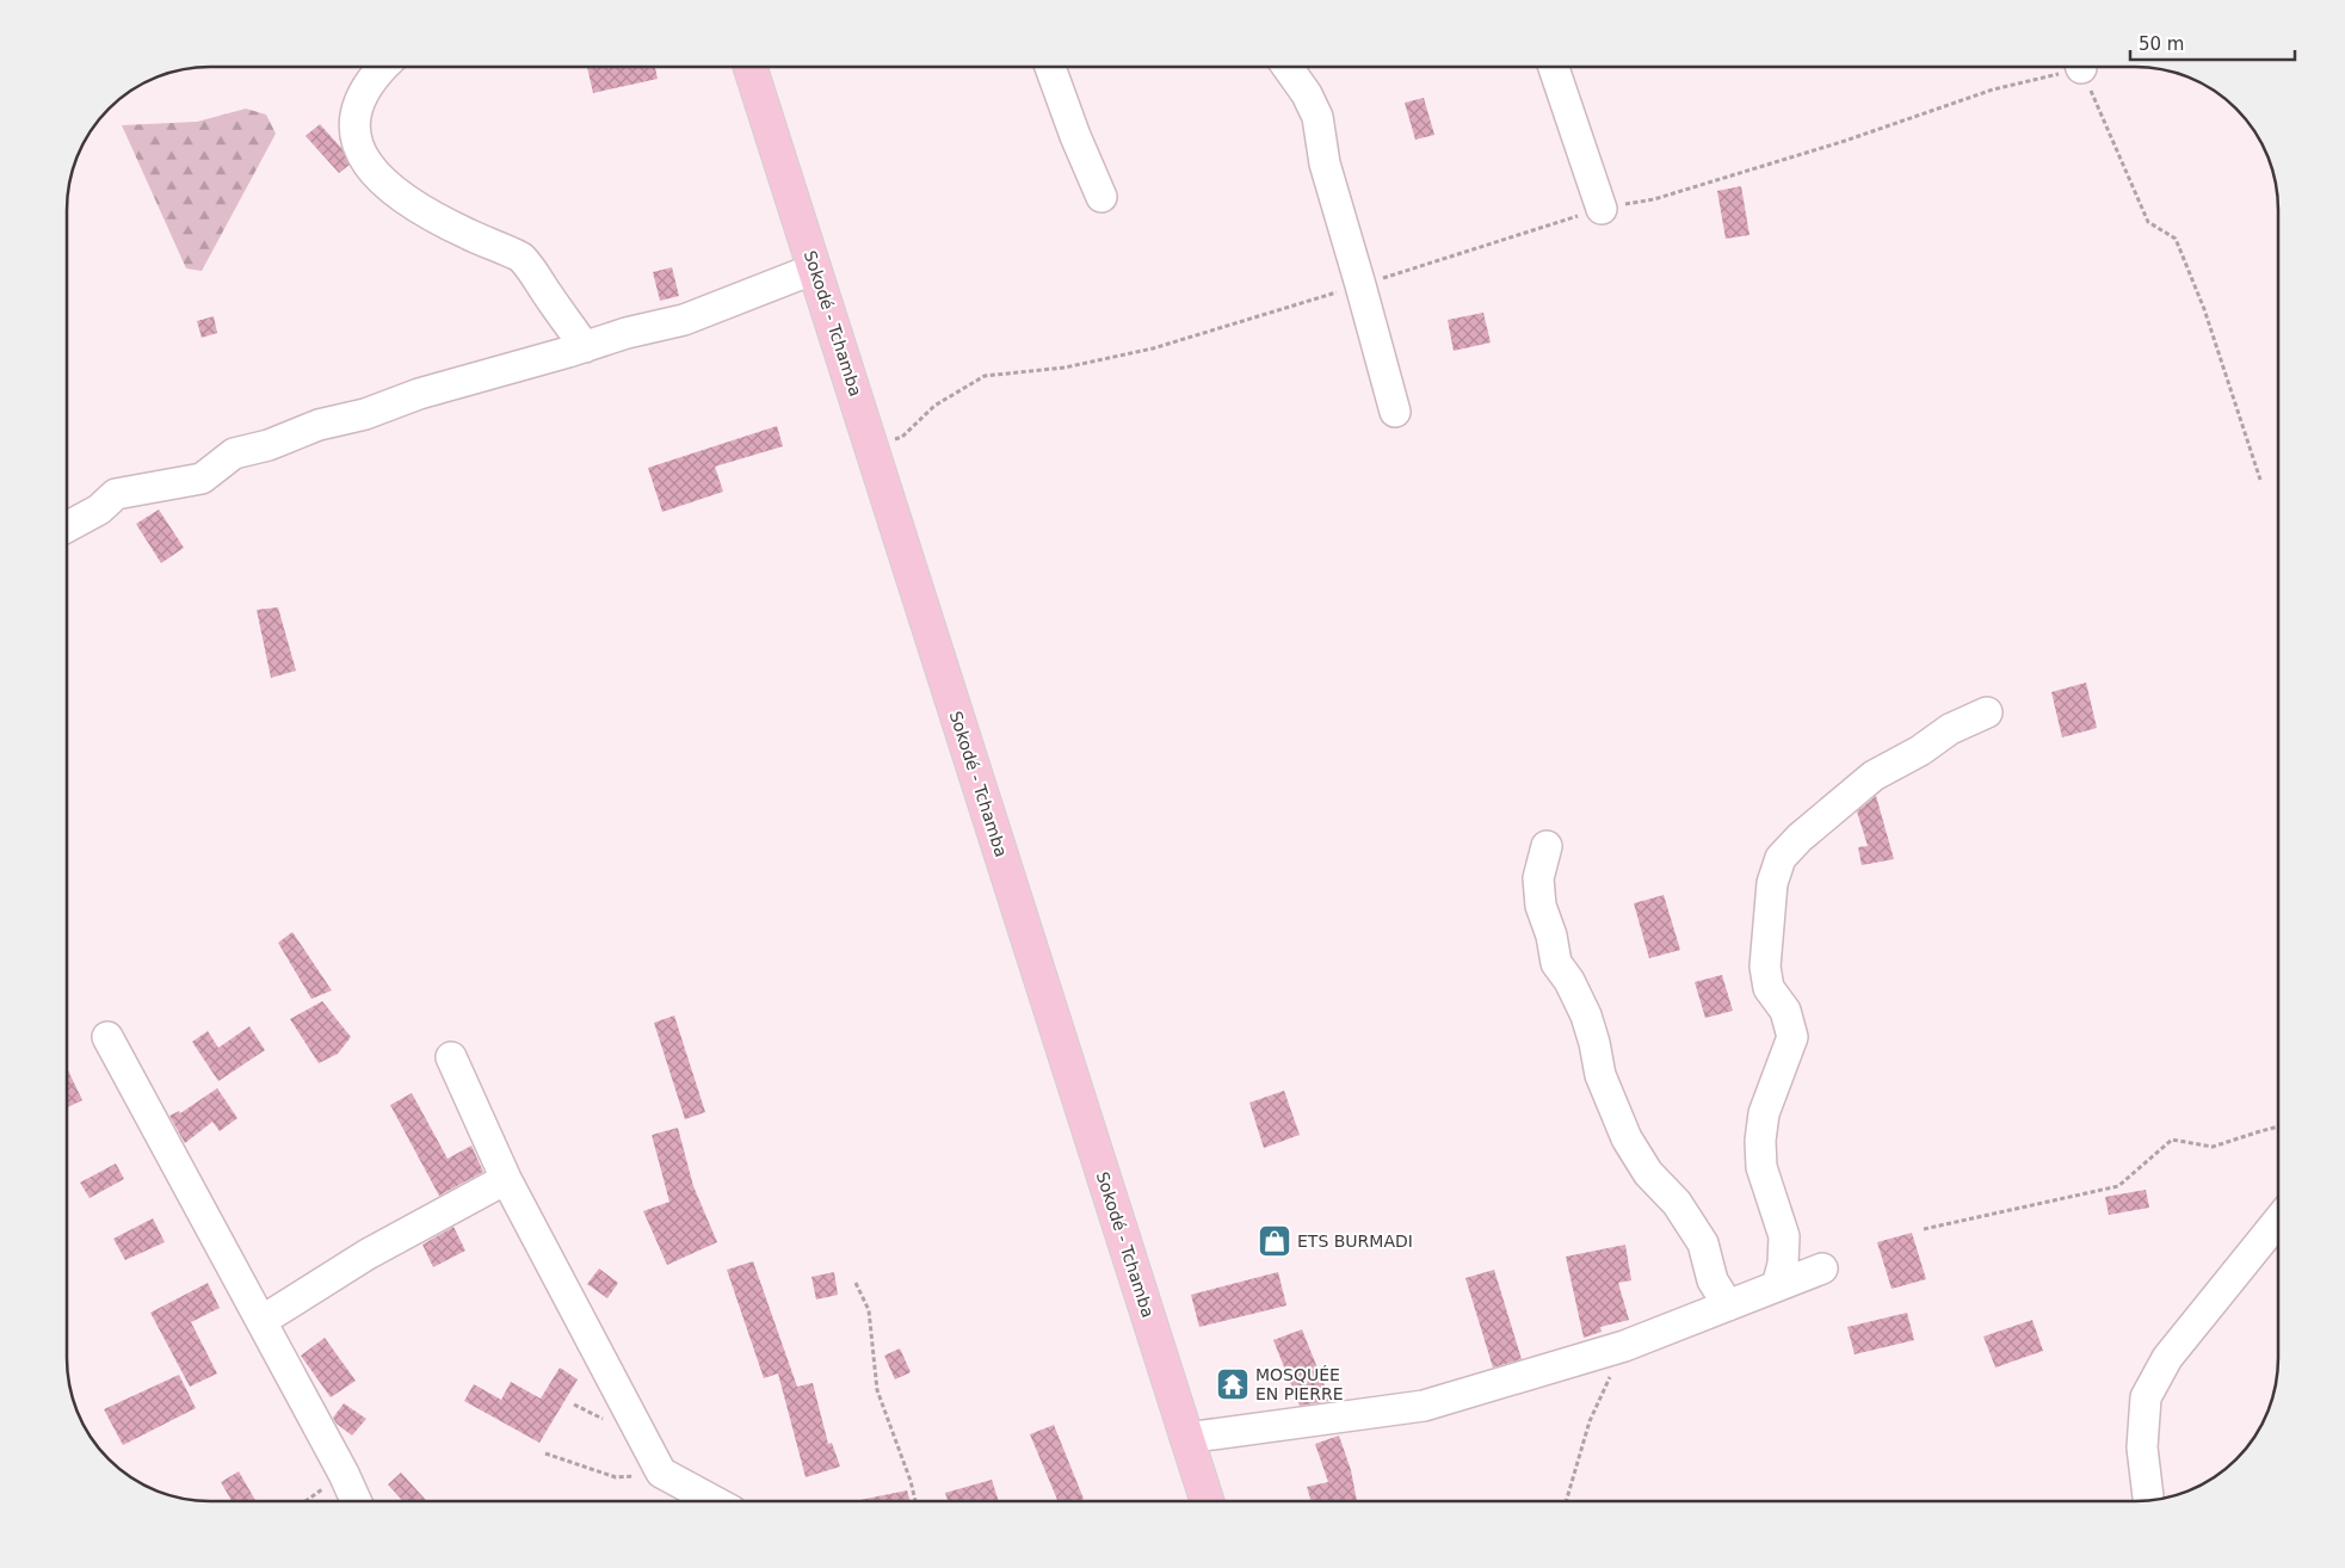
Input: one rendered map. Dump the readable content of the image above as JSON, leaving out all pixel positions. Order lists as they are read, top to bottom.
{
  "streets": {
    "main road": ["Sokodé - Tchamba"]
  },
  "places": {
    "shop": ["ETS BURMADI"],
    "temple": ["MOSQUÉE EN PIERRE"]
  },
  "scale_bar": "50 m"
}
